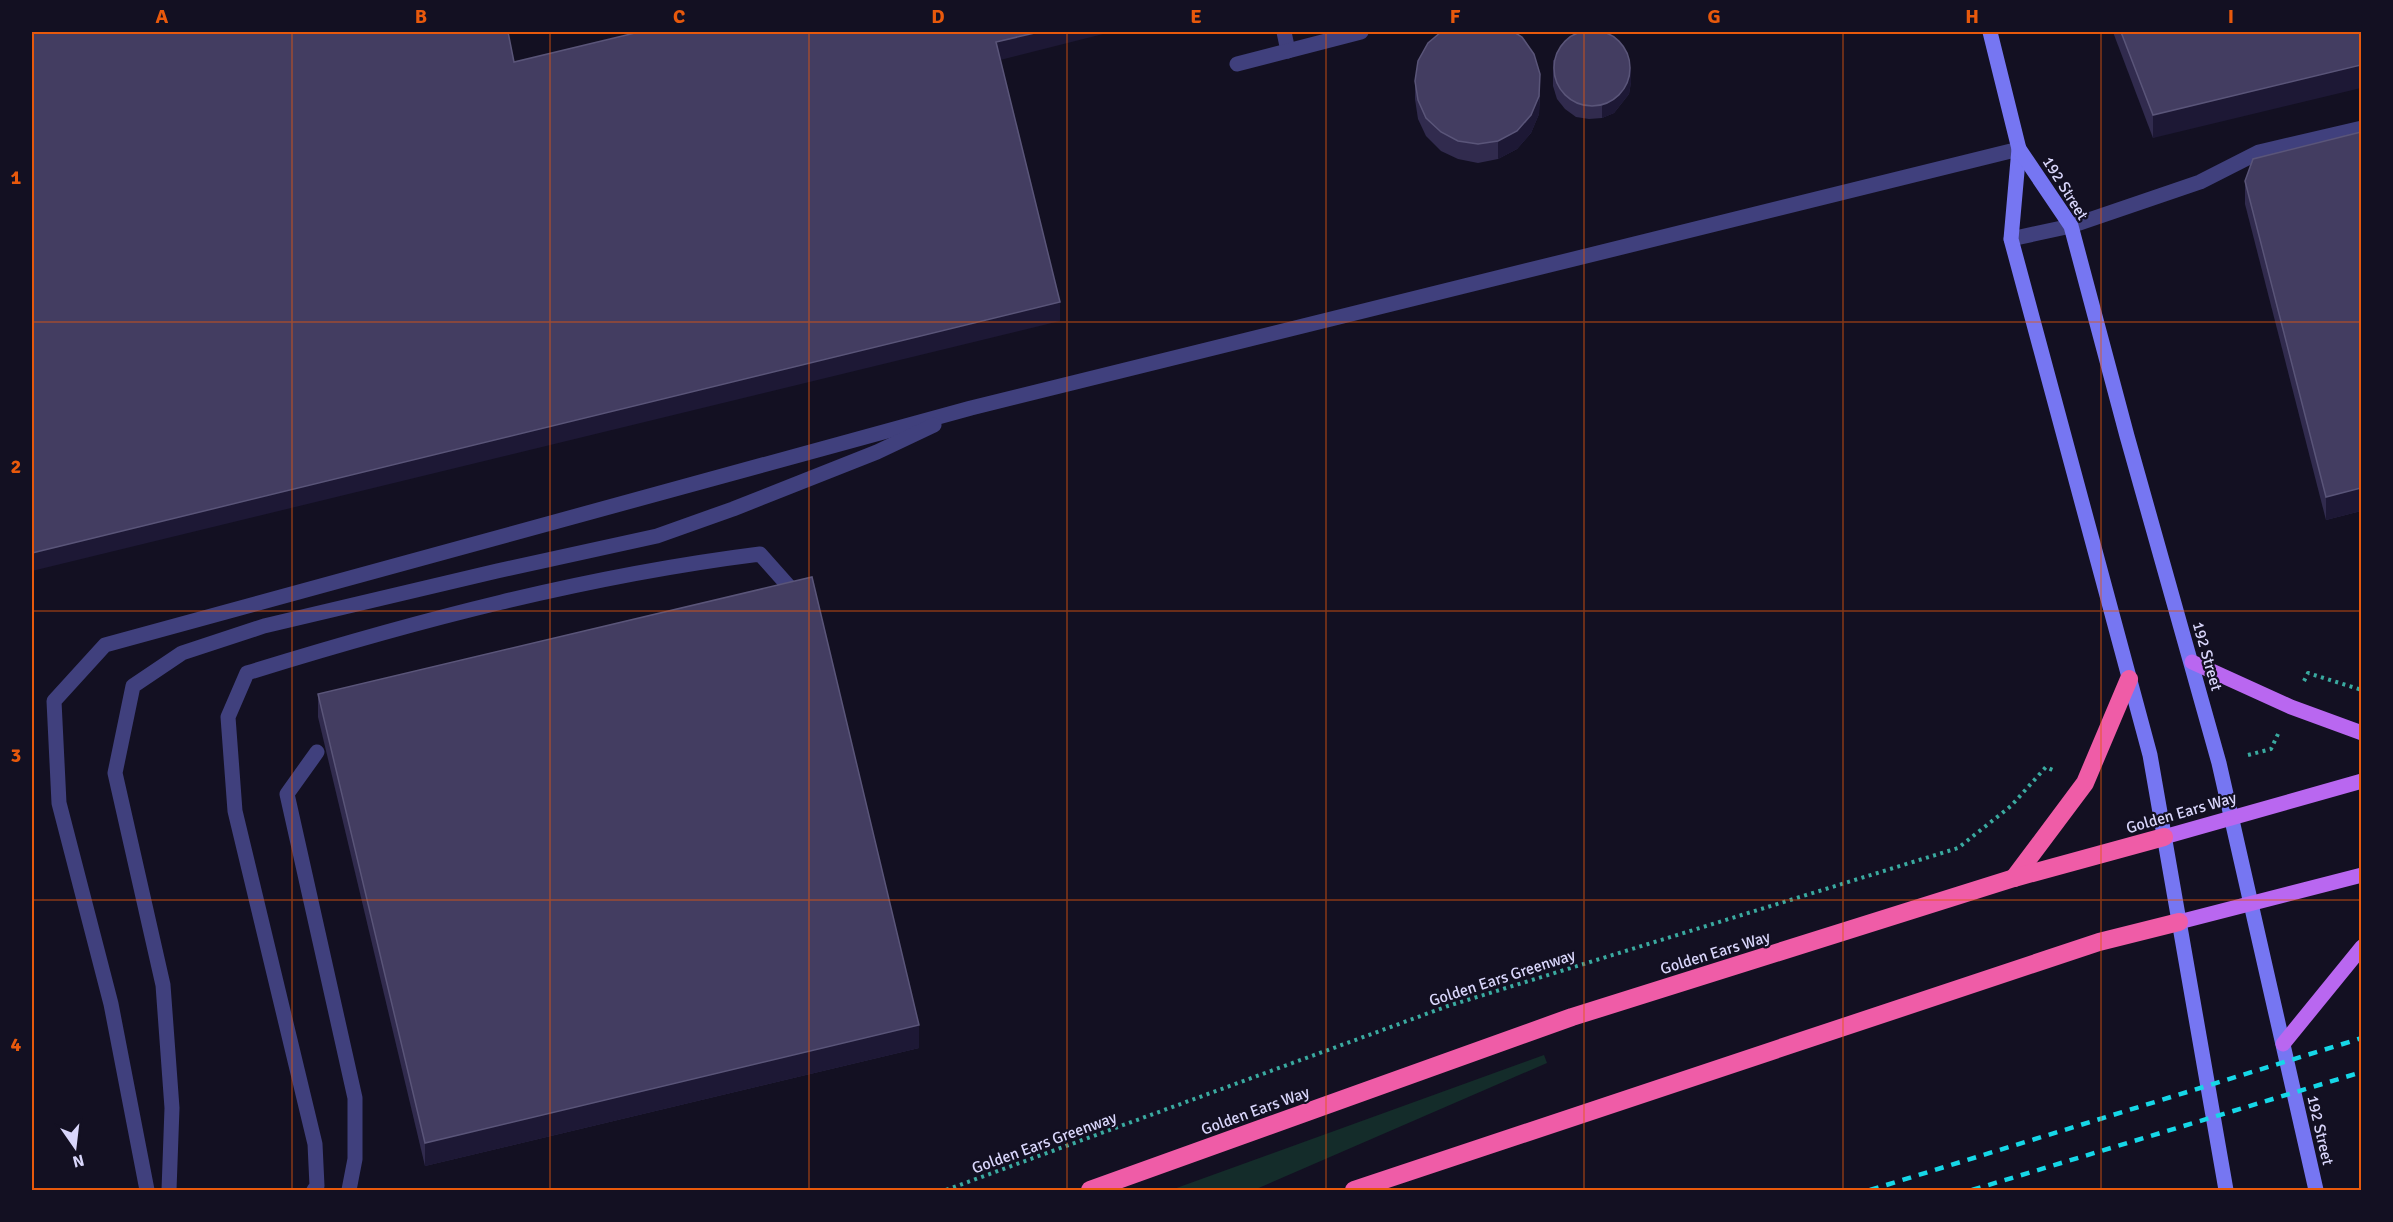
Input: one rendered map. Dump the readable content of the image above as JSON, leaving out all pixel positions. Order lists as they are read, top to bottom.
{
  "streets": {
    "highway": ["Golden Ears Way"],
    "main road": ["192 Street"],
    "path": ["Golden Ears Greenway"]
  },
  "crossings": [
    ["192 Street", "Golden Ears Way"]
  ],
  "north": "bottom",
  "grid": {
    "columns": [
      "A",
      "B",
      "C",
      "D",
      "E",
      "F",
      "G",
      "H",
      "I"
    ],
    "rows": [
      "1",
      "2",
      "3",
      "4"
    ]
  }
}
